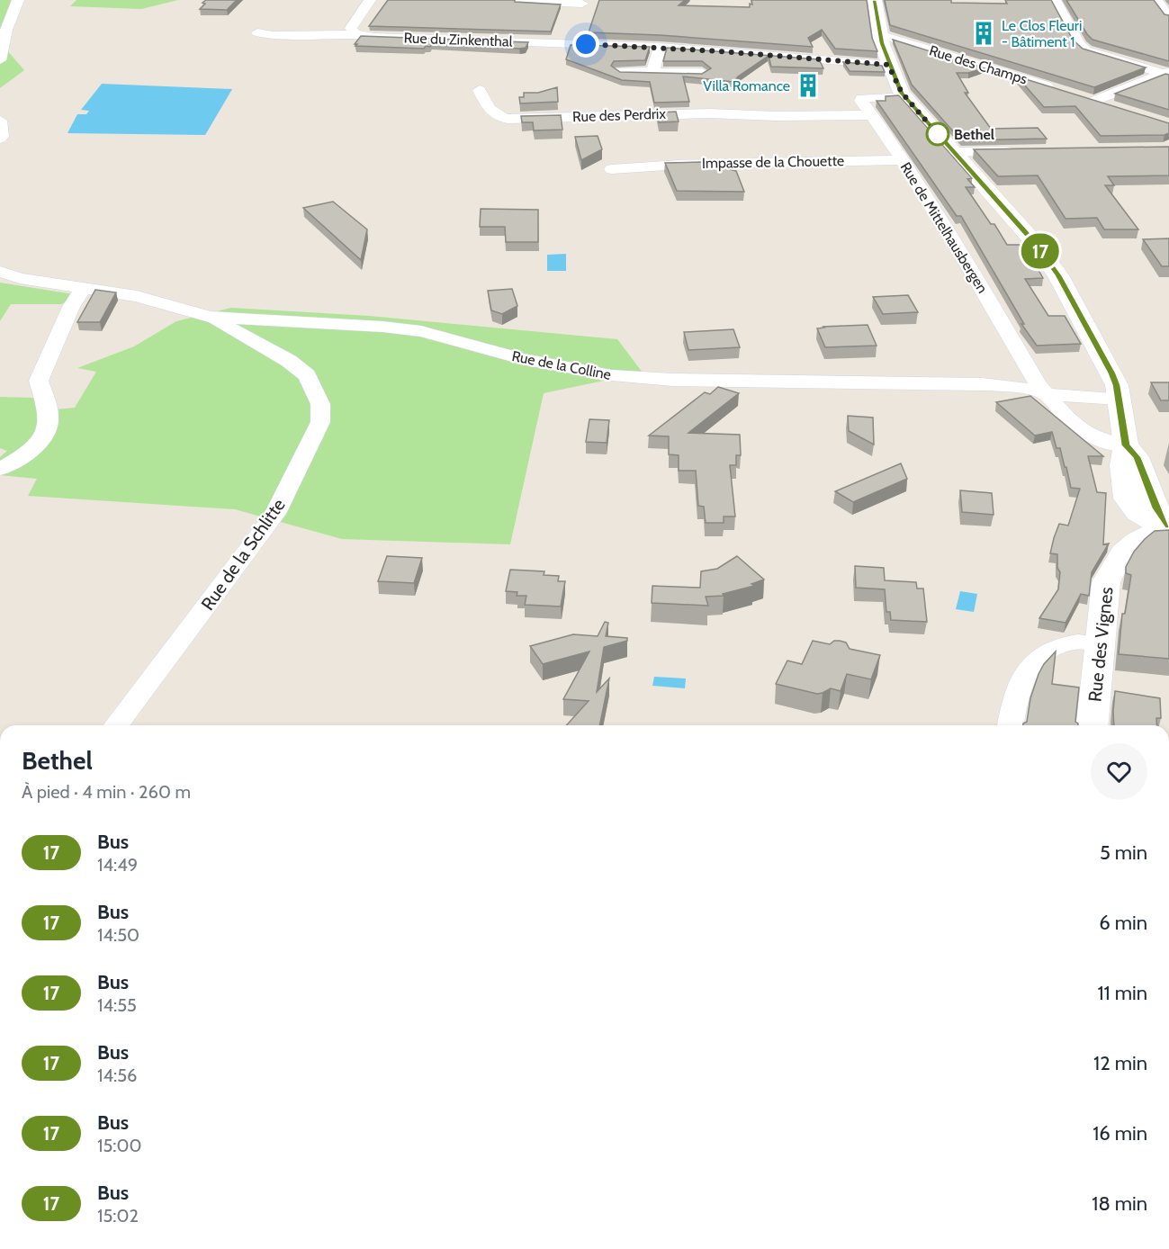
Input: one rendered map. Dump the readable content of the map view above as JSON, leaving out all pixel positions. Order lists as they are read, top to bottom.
{
  "streets": {
    "street": [
      "Rue du Zinkenthal",
      "Rue des Champs",
      "Rue des Perdrix",
      "Impasse de la Chouette",
      "Rue de Mittelhausbergen",
      "Rue de la Colline",
      "Rue de la Schlitte",
      "Rue des Vignes"
    ]
  },
  "crossings": [
    ["Rue des Perdrix", "Rue de Mittelhausbergen"],
    ["Impasse de la Chouette", "Rue de Mittelhausbergen"],
    ["Rue de Mittelhausbergen", "Rue de la Colline"],
    ["Rue de la Colline", "Rue de la Schlitte"]
  ],
  "places": {
    "building": ["Le Clos Fleuri - Bâtiment 1", "Villa Romance"],
    "other": ["Bethel"]
  },
  "lines": ["bus line 17"],
  "page": {
    "on_map": "17",
    "heading": ["Bethel", "À pied · 4 min · 260 m"],
    "list": [
      {
        "mark": "17",
        "name": "Bus",
        "note": "14:49",
        "value": "5 min"
      },
      {
        "mark": "17",
        "name": "Bus",
        "note": "14:50",
        "value": "6 min"
      },
      {
        "mark": "17",
        "name": "Bus",
        "note": "14:55",
        "value": "11 min"
      },
      {
        "mark": "17",
        "name": "Bus",
        "note": "14:56",
        "value": "12 min"
      },
      {
        "mark": "17",
        "name": "Bus",
        "note": "15:00",
        "value": "16 min"
      },
      {
        "mark": "17",
        "name": "Bus",
        "note": "15:02",
        "value": "18 min"
      }
    ]
  }
}
